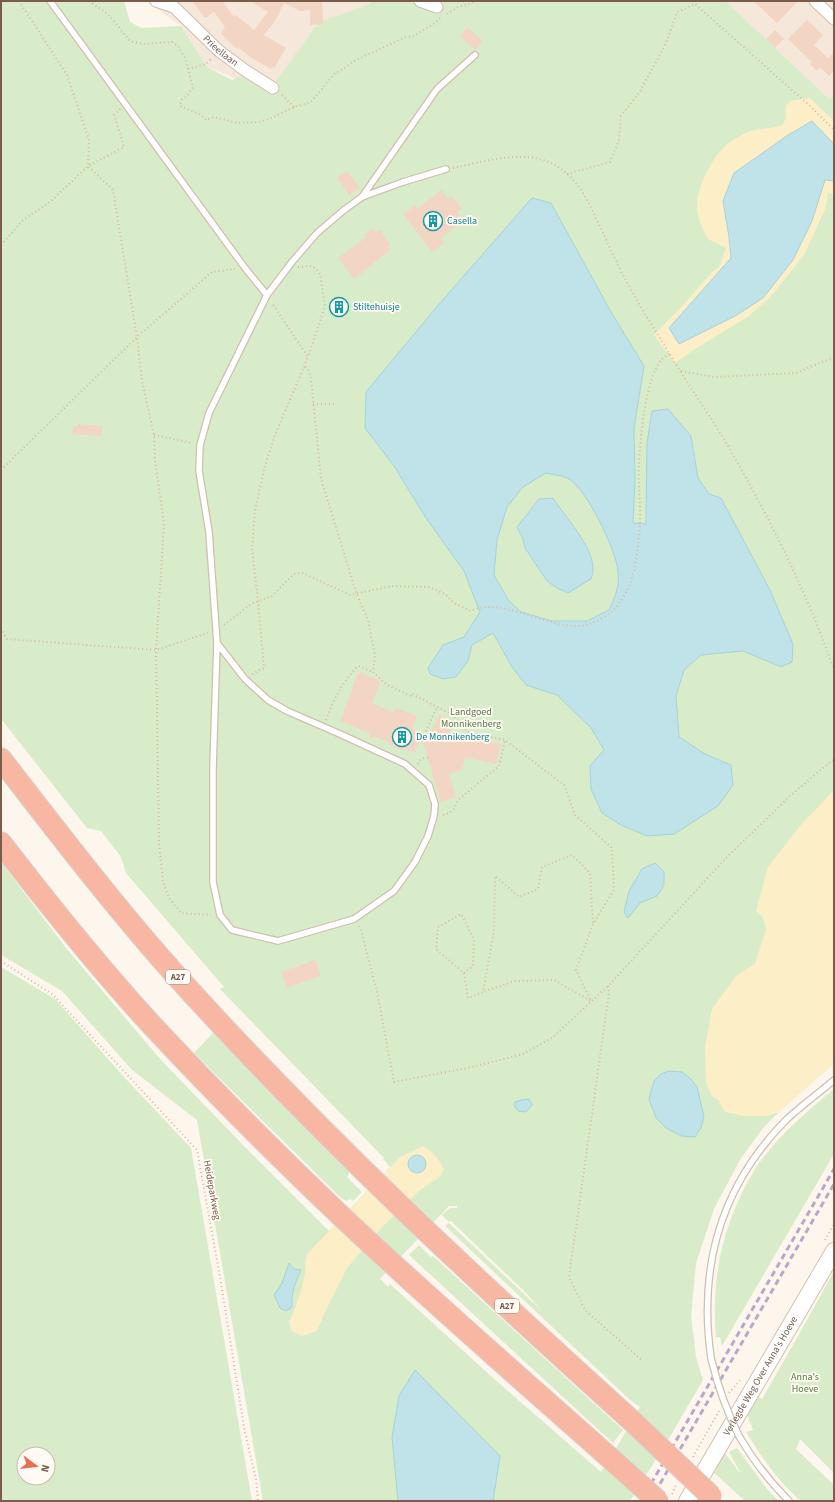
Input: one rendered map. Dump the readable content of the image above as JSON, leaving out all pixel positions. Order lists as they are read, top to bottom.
{
  "streets": {
    "highway": ["A27"],
    "main road": ["Verlegde Weg Over Anna's Hoeve"],
    "street": ["Prieellaan"],
    "path": ["Heideparkweg"]
  },
  "parks": ["Landgoed Monnikenberg", "Anna's Hoeve"],
  "places": {
    "building": ["Casella", "Stiltehuisje", "De Monnikenberg"]
  },
  "north": "right"
}
